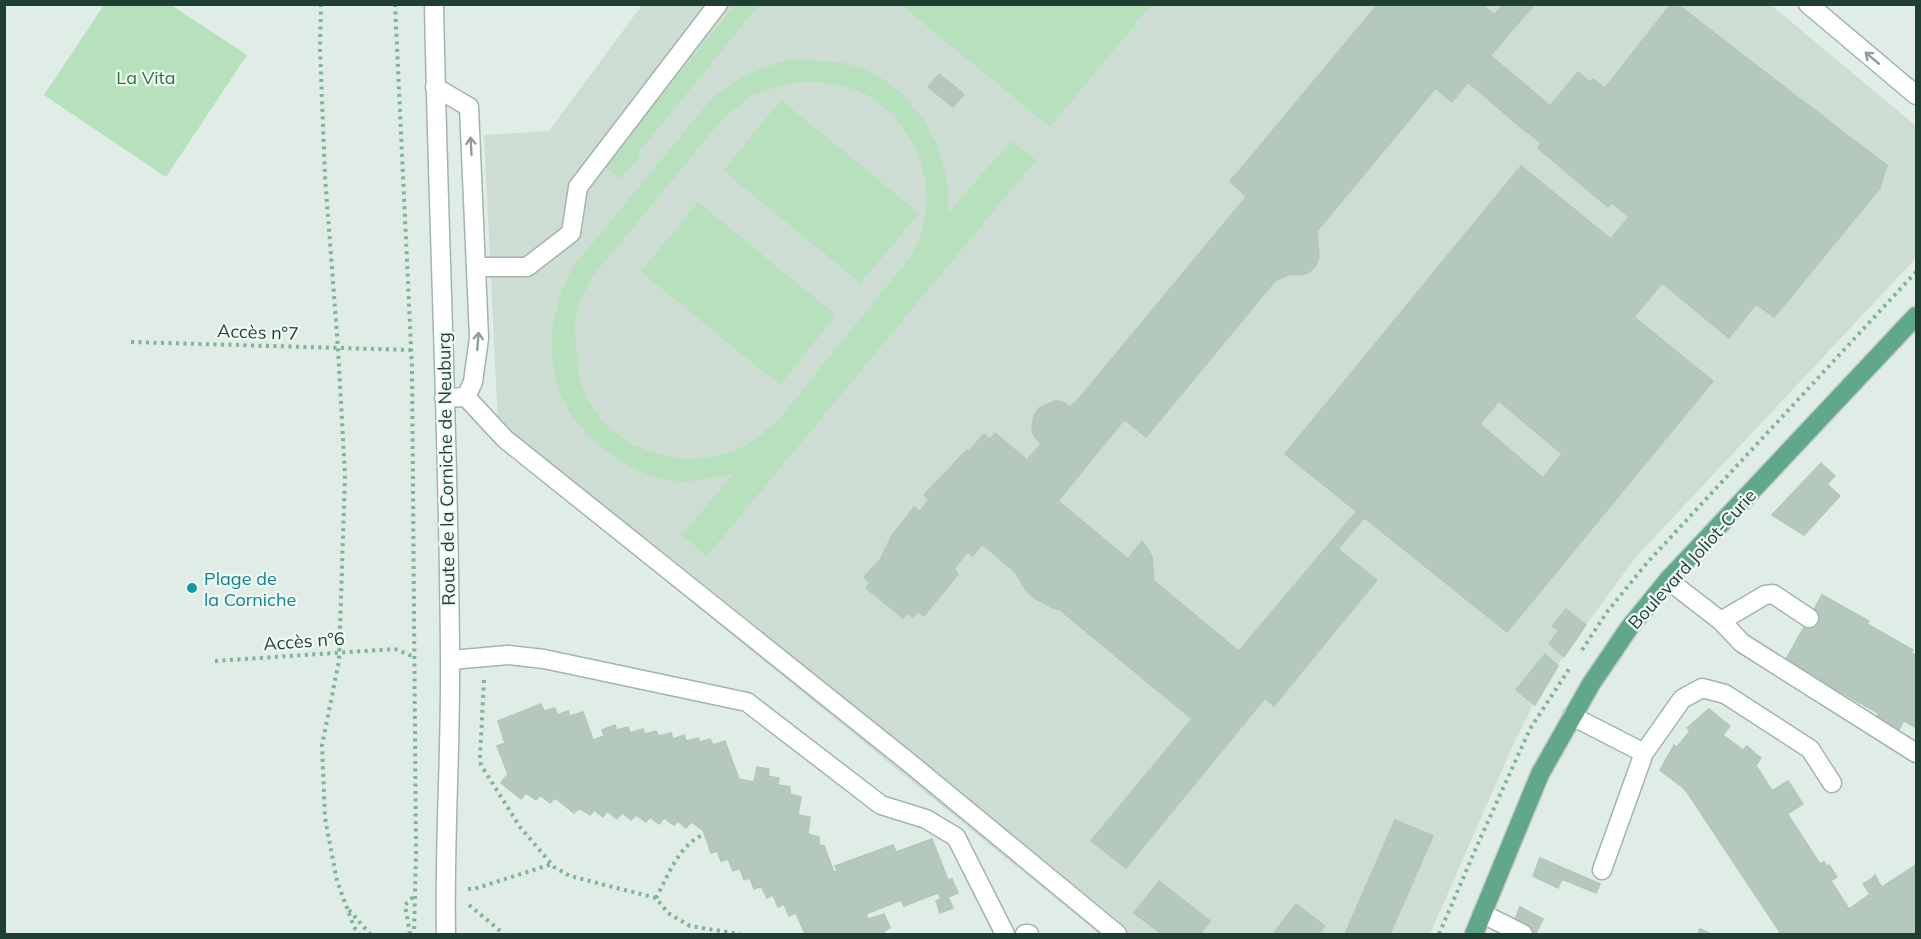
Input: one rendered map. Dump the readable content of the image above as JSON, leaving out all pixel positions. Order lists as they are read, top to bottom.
{
  "streets": {
    "main road": ["Boulevard Joliot-Curie"],
    "street": ["Route de la Corniche de Neuburg"],
    "path": ["Accès n°7", "Accès n°6"]
  },
  "parks": ["La Vita"],
  "places": ["Plage de la Corniche"]
}
